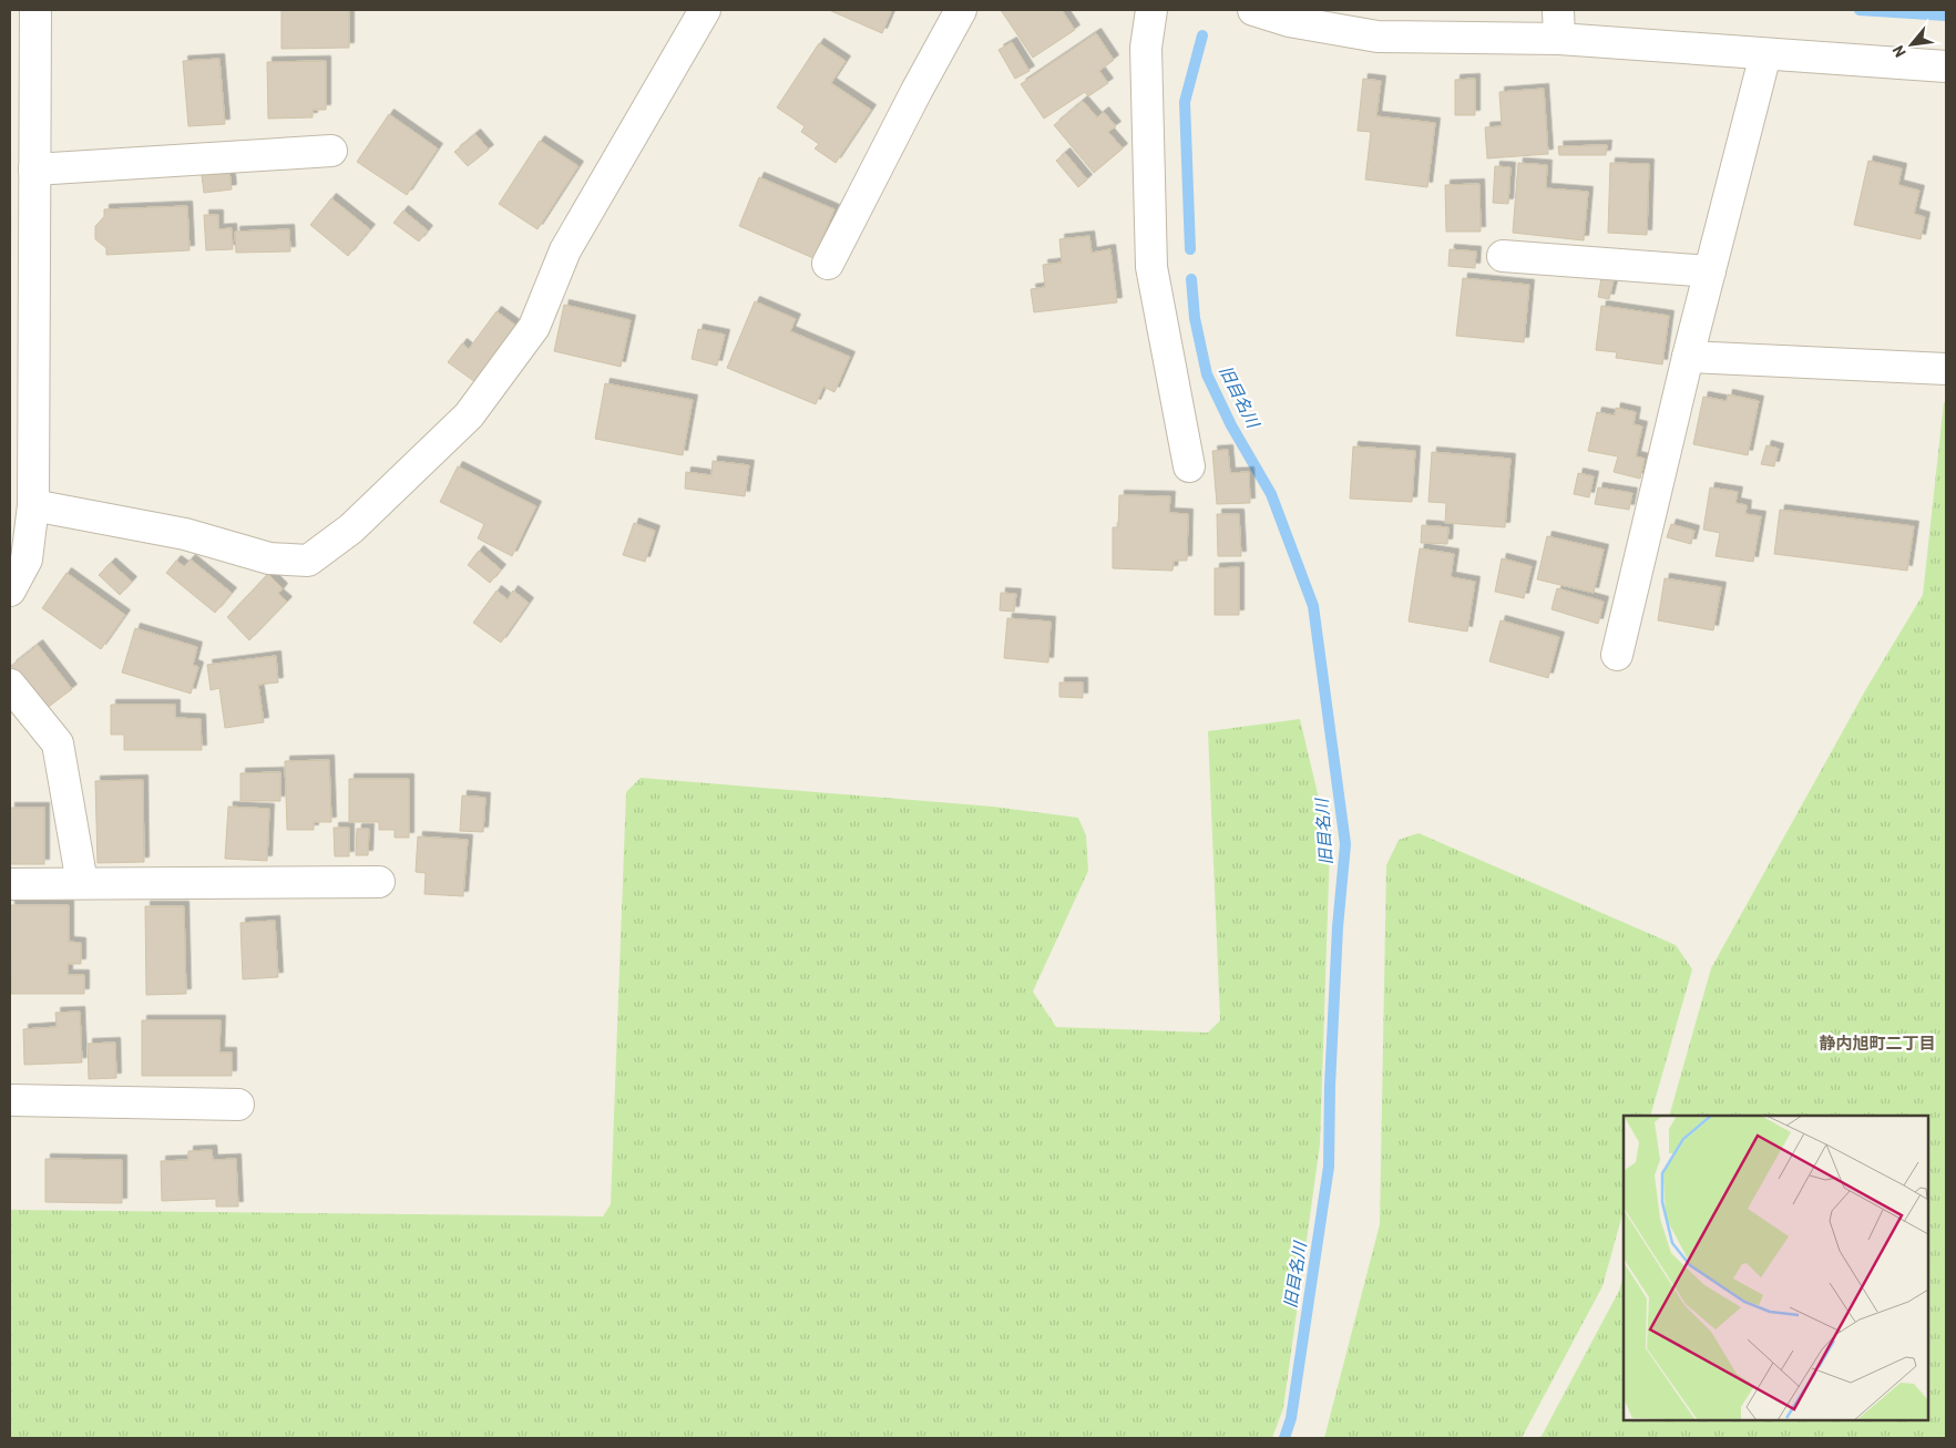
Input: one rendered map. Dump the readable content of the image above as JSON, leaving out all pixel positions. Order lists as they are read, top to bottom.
{
  "districts": ["静内旭町二丁目"],
  "water": ["旧目名川"],
  "north": "bottom left"
}
